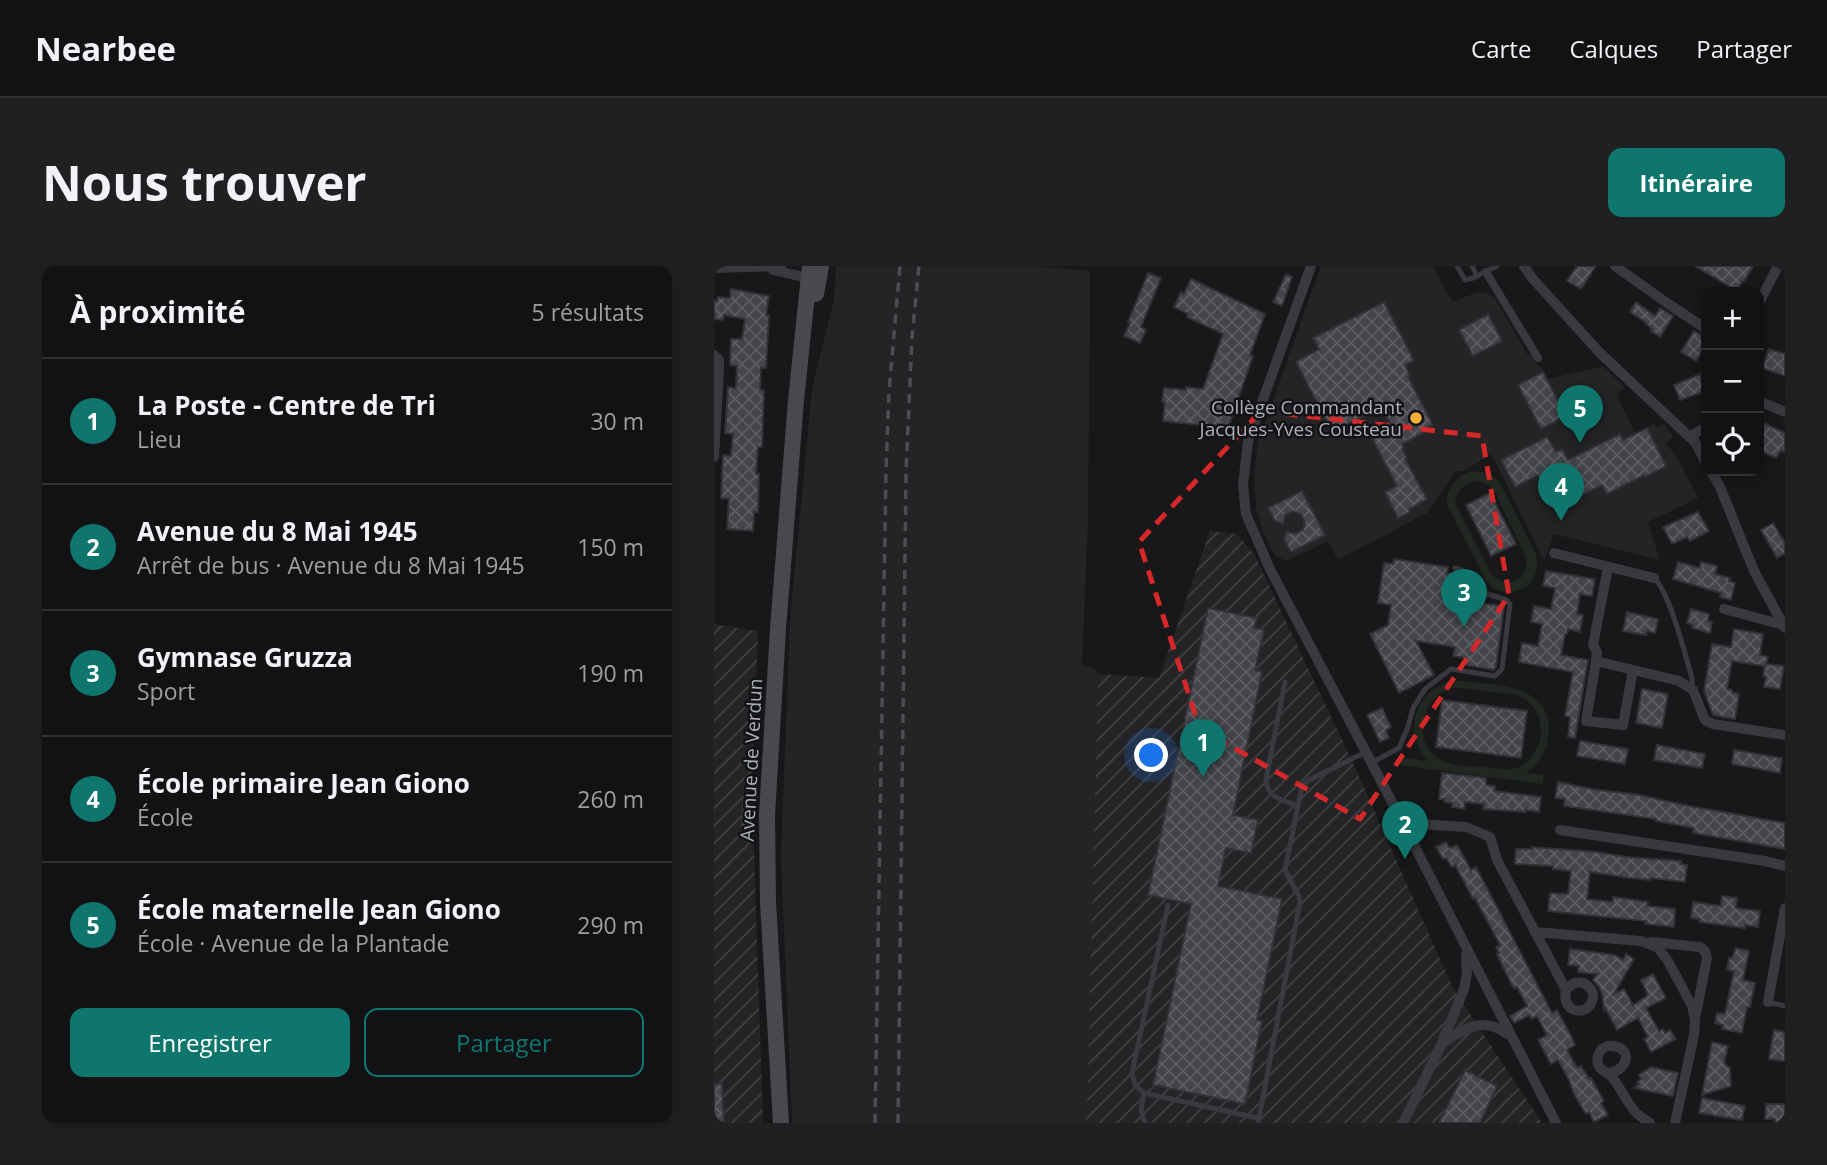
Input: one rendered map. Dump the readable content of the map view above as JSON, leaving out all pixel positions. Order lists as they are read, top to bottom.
{
  "streets": {
    "main road": ["Avenue de Verdun"]
  },
  "places": ["Collège Commandant Jacques-Yves Cousteau"],
  "page": {
    "header": "Nearbee",
    "nav": ["Carte", "Calques", "Partager"],
    "buttons": [
      "Itinéraire",
      ["Enregistrer", "Partager"]
    ],
    "title": "Nous trouver",
    "heading": ["À proximité", "5 résultats"],
    "map_buttons": ["+", "−"],
    "list": [
      {
        "mark": "1",
        "name": "La Poste - Centre de Tri",
        "note": "Lieu",
        "value": "30 m"
      },
      {
        "mark": "2",
        "name": "Avenue du 8 Mai 1945",
        "note": "Arrêt de bus · Avenue du 8 Mai 1945",
        "value": "150 m"
      },
      {
        "mark": "3",
        "name": "Gymnase Gruzza",
        "note": "Sport",
        "value": "190 m"
      },
      {
        "mark": "4",
        "name": "École primaire Jean Giono",
        "note": "École",
        "value": "260 m"
      },
      {
        "mark": "5",
        "name": "École maternelle Jean Giono",
        "note": "École · Avenue de la Plantade",
        "value": "290 m"
      }
    ],
    "pins": [
      "5",
      "4",
      "3",
      "1",
      "2"
    ]
  }
}
